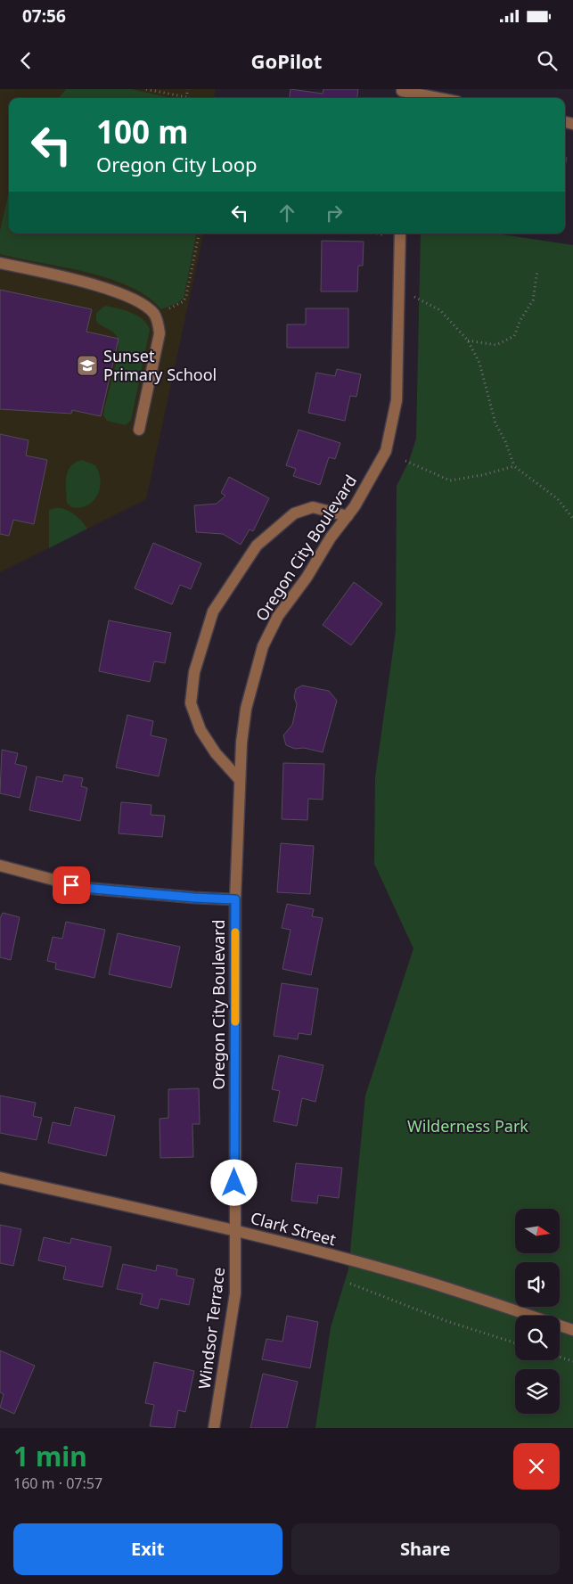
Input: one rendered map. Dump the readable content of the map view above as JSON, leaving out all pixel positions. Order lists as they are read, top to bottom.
{
  "streets": {
    "street": ["Oregon City Boulevard", "Clark Street", "Windsor Terrace"]
  },
  "crossings": [
    ["Oregon City Boulevard", "Clark Street"],
    ["Oregon City Boulevard", "Windsor Terrace"],
    ["Clark Street", "Windsor Terrace"]
  ],
  "parks": ["Wilderness Park"],
  "places": {
    "school or university": ["Sunset Primary School"]
  },
  "north": "right",
  "page": {
    "status": "07:56",
    "header": "GoPilot",
    "turn": ["100 m", "Oregon City Loop"],
    "heading": ["1 min", "160 m · 07:57"],
    "buttons": ["Exit", "Share"]
  }
}
